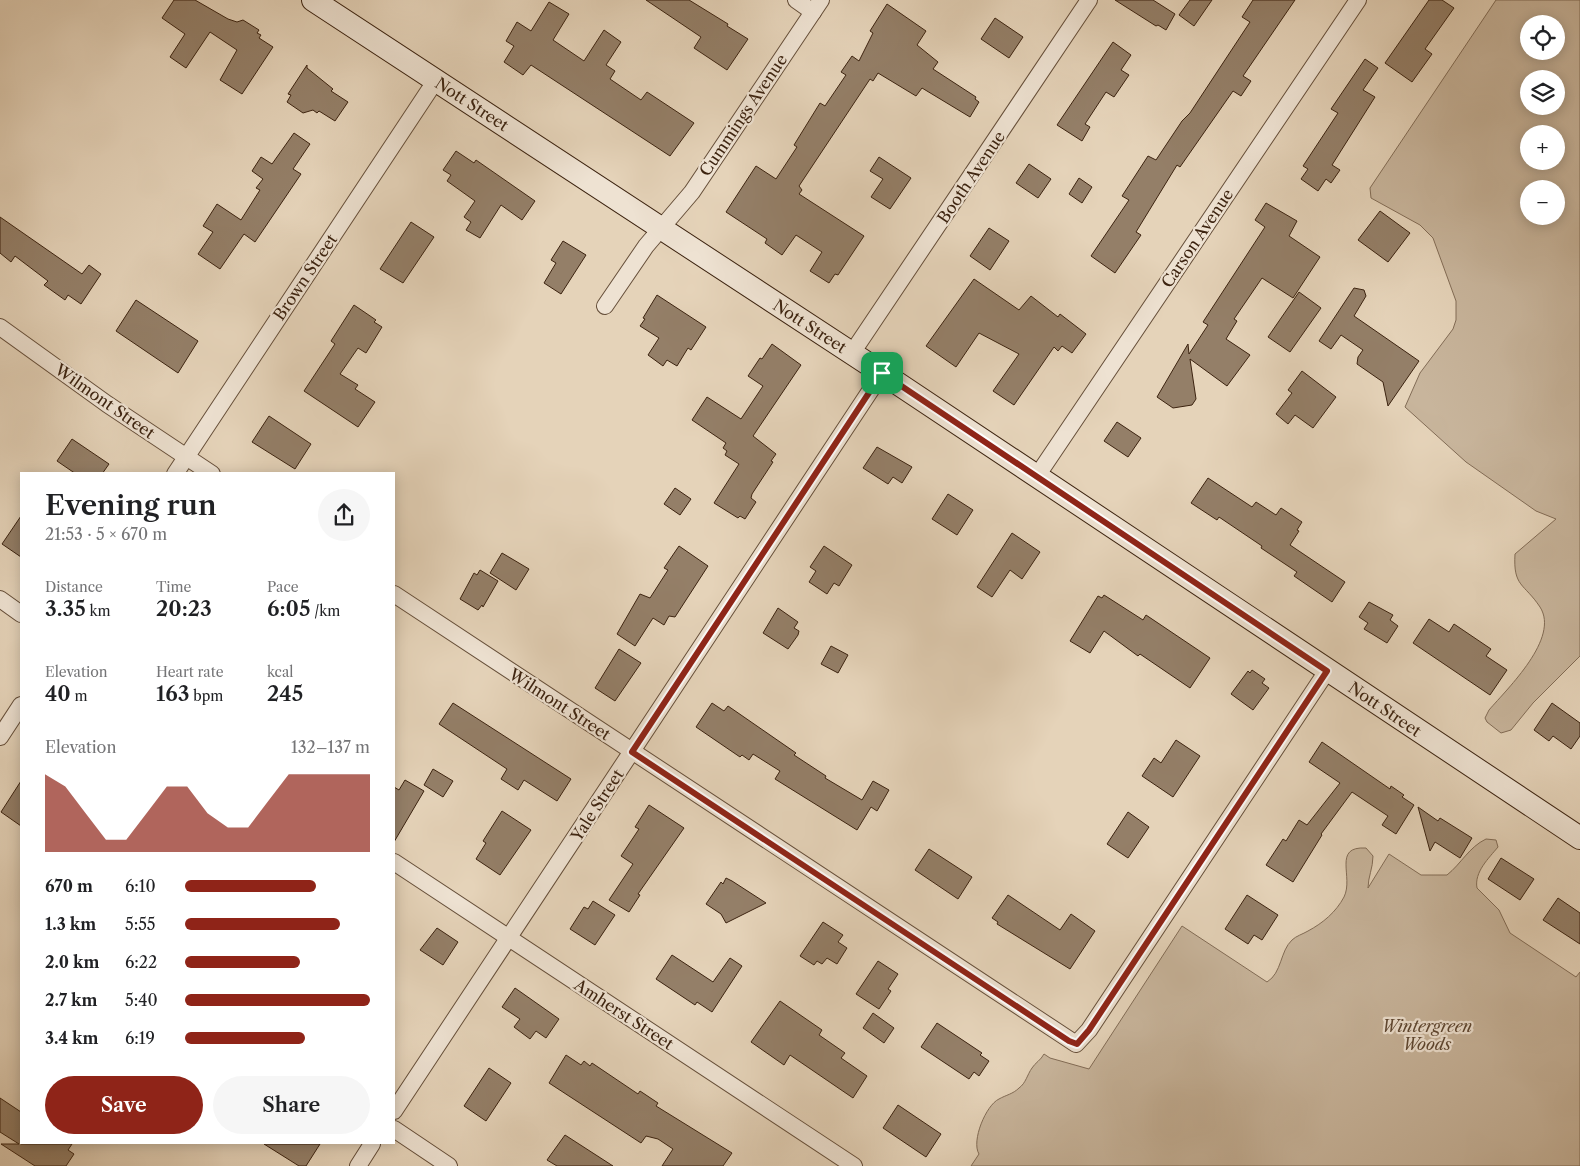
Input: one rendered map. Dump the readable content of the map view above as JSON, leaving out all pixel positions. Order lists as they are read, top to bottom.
{
  "streets": {
    "street": [
      "Nott Street",
      "Cummings Avenue",
      "Booth Avenue",
      "Carson Avenue",
      "Brown Street",
      "Wilmont Street",
      "Yale Street",
      "Amherst Street"
    ]
  },
  "crossings": [
    ["Nott Street", "Cummings Avenue"],
    ["Nott Street", "Booth Avenue"],
    ["Nott Street", "Carson Avenue"],
    ["Nott Street", "Brown Street"],
    ["Nott Street", "Wilmont Street"],
    ["Nott Street", "Yale Street"],
    ["Brown Street", "Wilmont Street"],
    ["Wilmont Street", "Yale Street"],
    ["Yale Street", "Amherst Street"]
  ],
  "parks": ["Wintergreen Woods"],
  "page": {
    "map_buttons": ["+", "−"],
    "heading": ["Evening run", "21:53 · 5 × 670 m"],
    "stats": [
      ["Distance", "3.35 km"],
      ["Time", "20:23"],
      ["Pace", "6:05 /km"],
      ["Elevation", "40 m"],
      ["Heart rate", "163 bpm"],
      ["kcal", "245"]
    ],
    "chart": ["Elevation", "132–137 m"],
    "list": [
      {
        "name": "670 m",
        "note": "6:10"
      },
      {
        "name": "1.3 km",
        "note": "5:55"
      },
      {
        "name": "2.0 km",
        "note": "6:22"
      },
      {
        "name": "2.7 km",
        "note": "5:40"
      },
      {
        "name": "3.4 km",
        "note": "6:19"
      }
    ],
    "buttons": ["Save", "Share"]
  }
}
